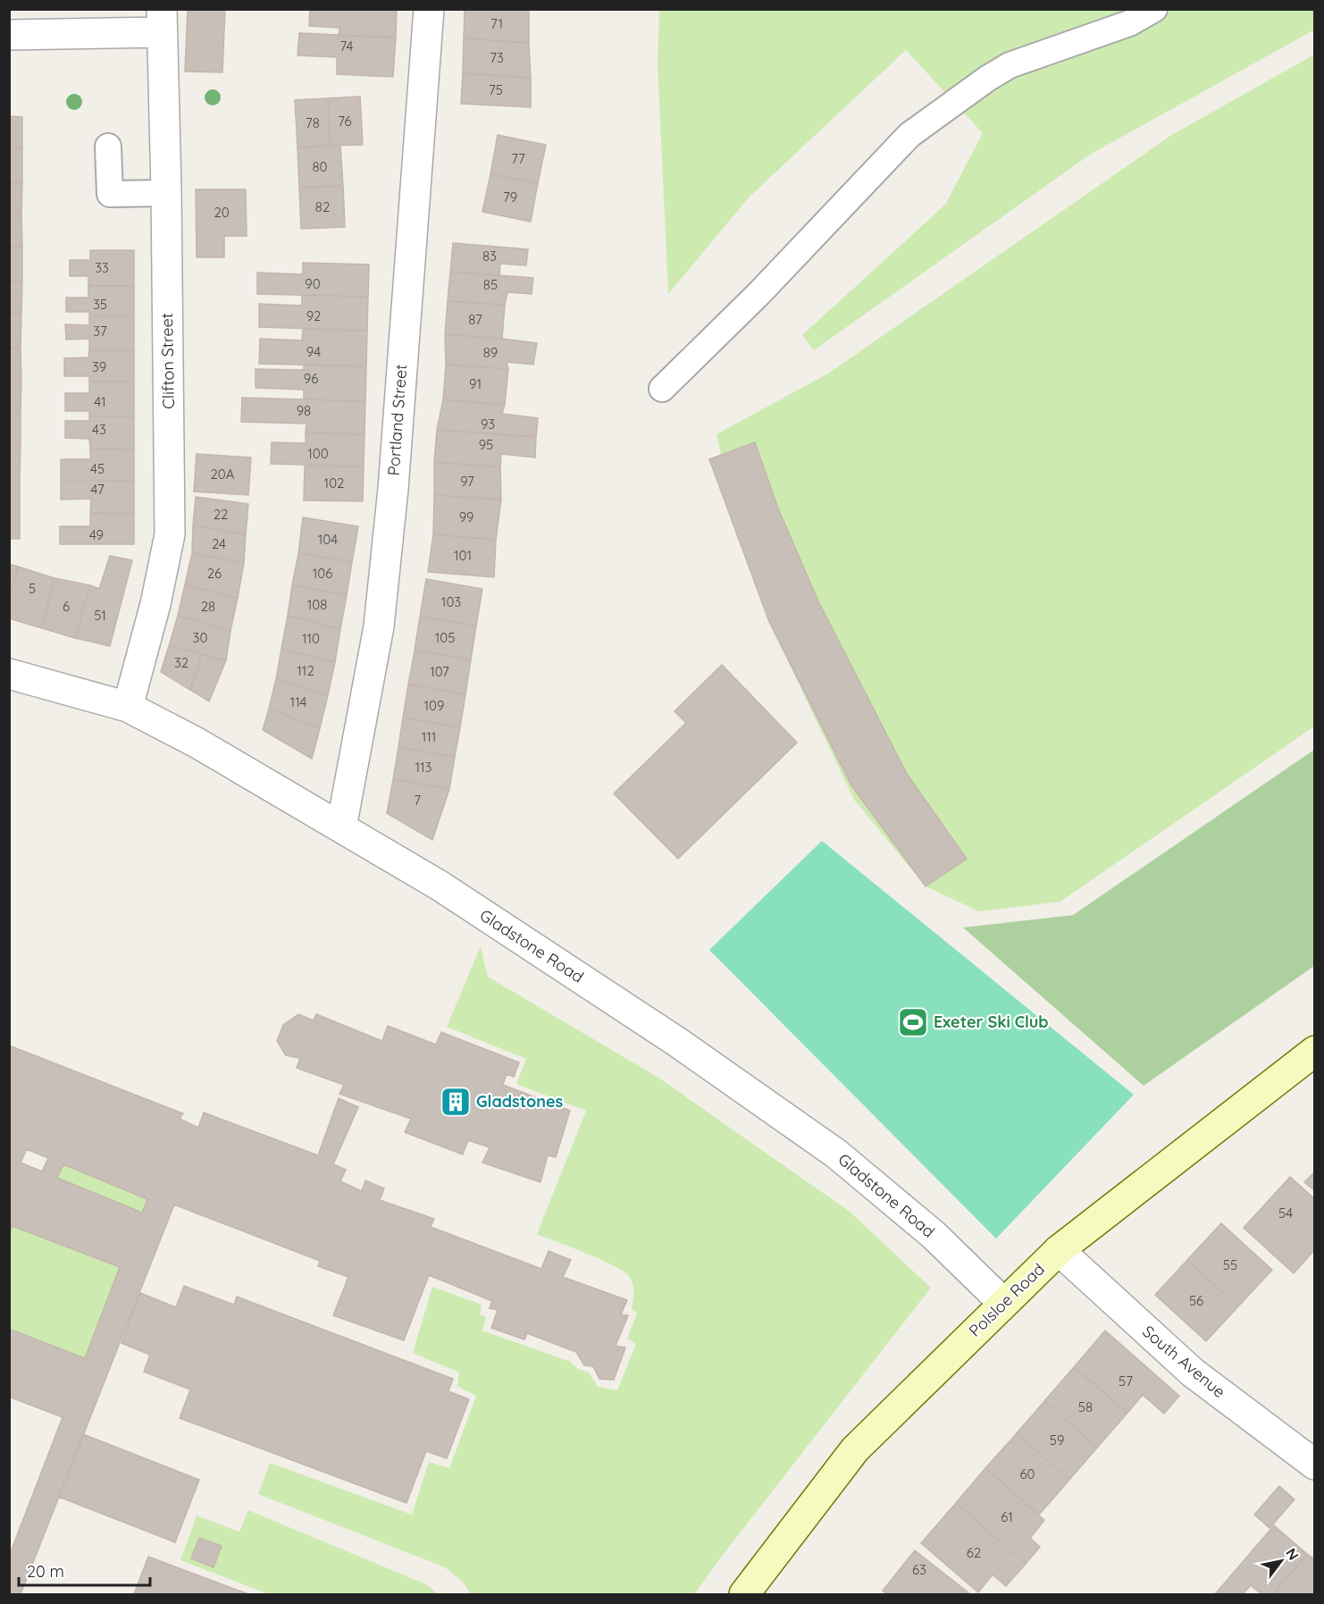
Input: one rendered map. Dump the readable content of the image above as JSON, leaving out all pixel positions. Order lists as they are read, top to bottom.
{
  "streets": {
    "street": [
      "Clifton Street",
      "Portland Street",
      "Gladstone Road",
      "Polsloe Road",
      "South Avenue"
    ]
  },
  "crossings": [
    ["Clifton Street", "Gladstone Road"],
    ["Portland Street", "Gladstone Road"],
    ["Gladstone Road", "Polsloe Road"],
    ["Polsloe Road", "South Avenue"]
  ],
  "places": {
    "sports": ["Exeter Ski Club"],
    "building": ["Gladstones"]
  },
  "house_numbers": [
    "71",
    "74",
    "73",
    "75",
    "76",
    "78",
    "77",
    "80",
    "79",
    "82",
    "20",
    "83",
    "33",
    "90",
    "85",
    "35",
    "92",
    "87",
    "37",
    "94",
    "89",
    "39",
    "96",
    "91",
    "41",
    "98",
    "93",
    "43",
    "95",
    "100",
    "45",
    "20A",
    "97",
    "102",
    "47",
    "22",
    "99",
    "49",
    "104",
    "24",
    "101",
    "26",
    "106",
    "5",
    "103",
    "108",
    "6",
    "28",
    "51",
    "30",
    "105",
    "110",
    "32",
    "112",
    "107",
    "114",
    "109",
    "111",
    "113",
    "7",
    "54",
    "55",
    "56",
    "57",
    "58",
    "59",
    "60",
    "61",
    "62",
    "63"
  ],
  "scale_bar": "20 m",
  "north": "top right"
}
